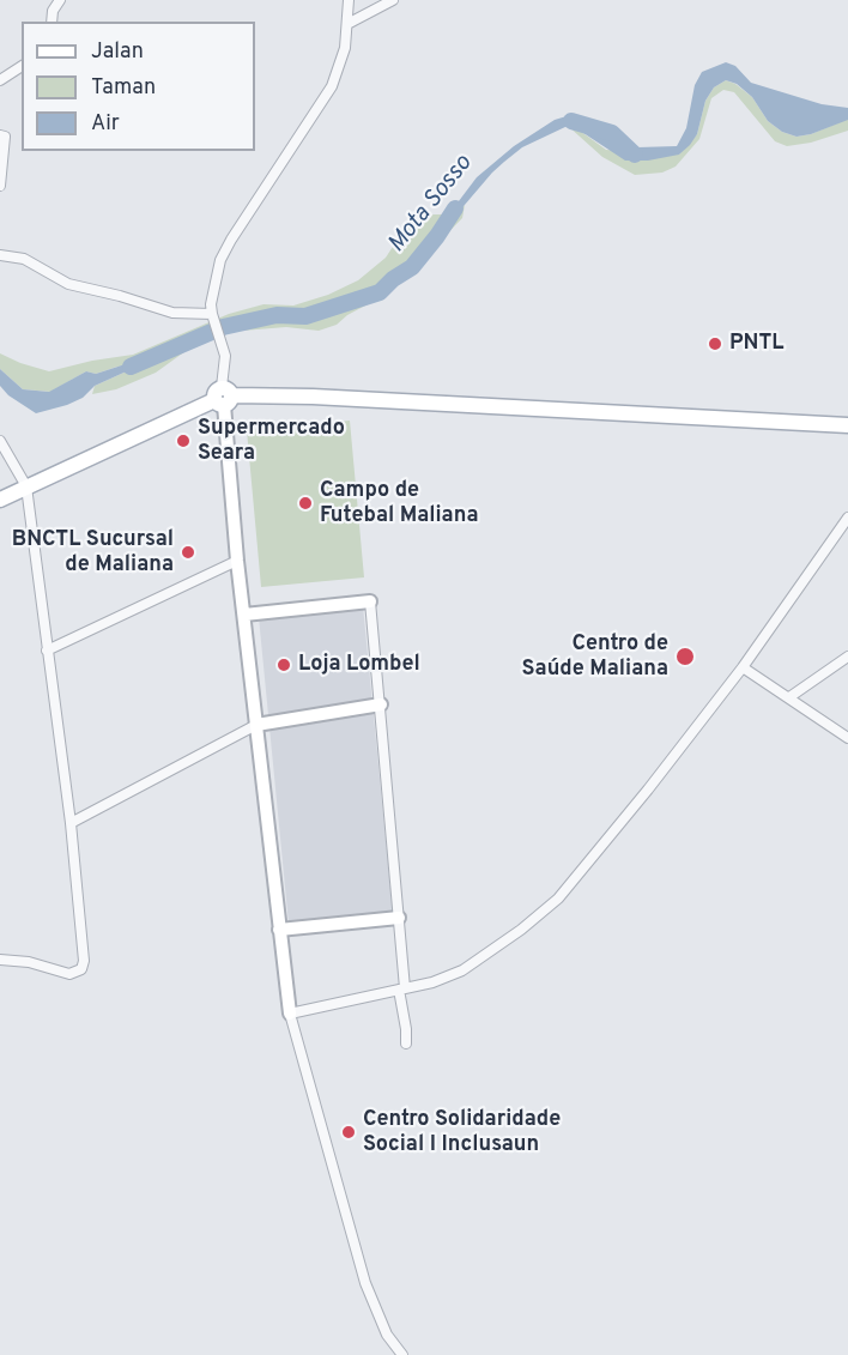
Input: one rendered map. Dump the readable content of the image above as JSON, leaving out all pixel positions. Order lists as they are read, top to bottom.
{
  "water": ["Mota Sosso"],
  "places": [
    "PNTL",
    "Supermercado Seara",
    "Campo de Futebal Maliana",
    "BNCTL Sucursal de Maliana",
    "Centro de Saúde Maliana",
    "Loja Lombel",
    "Centro Solidaridade Social I Inclusaun"
  ],
  "legend": ["Jalan", "Taman", "Air"]
}
